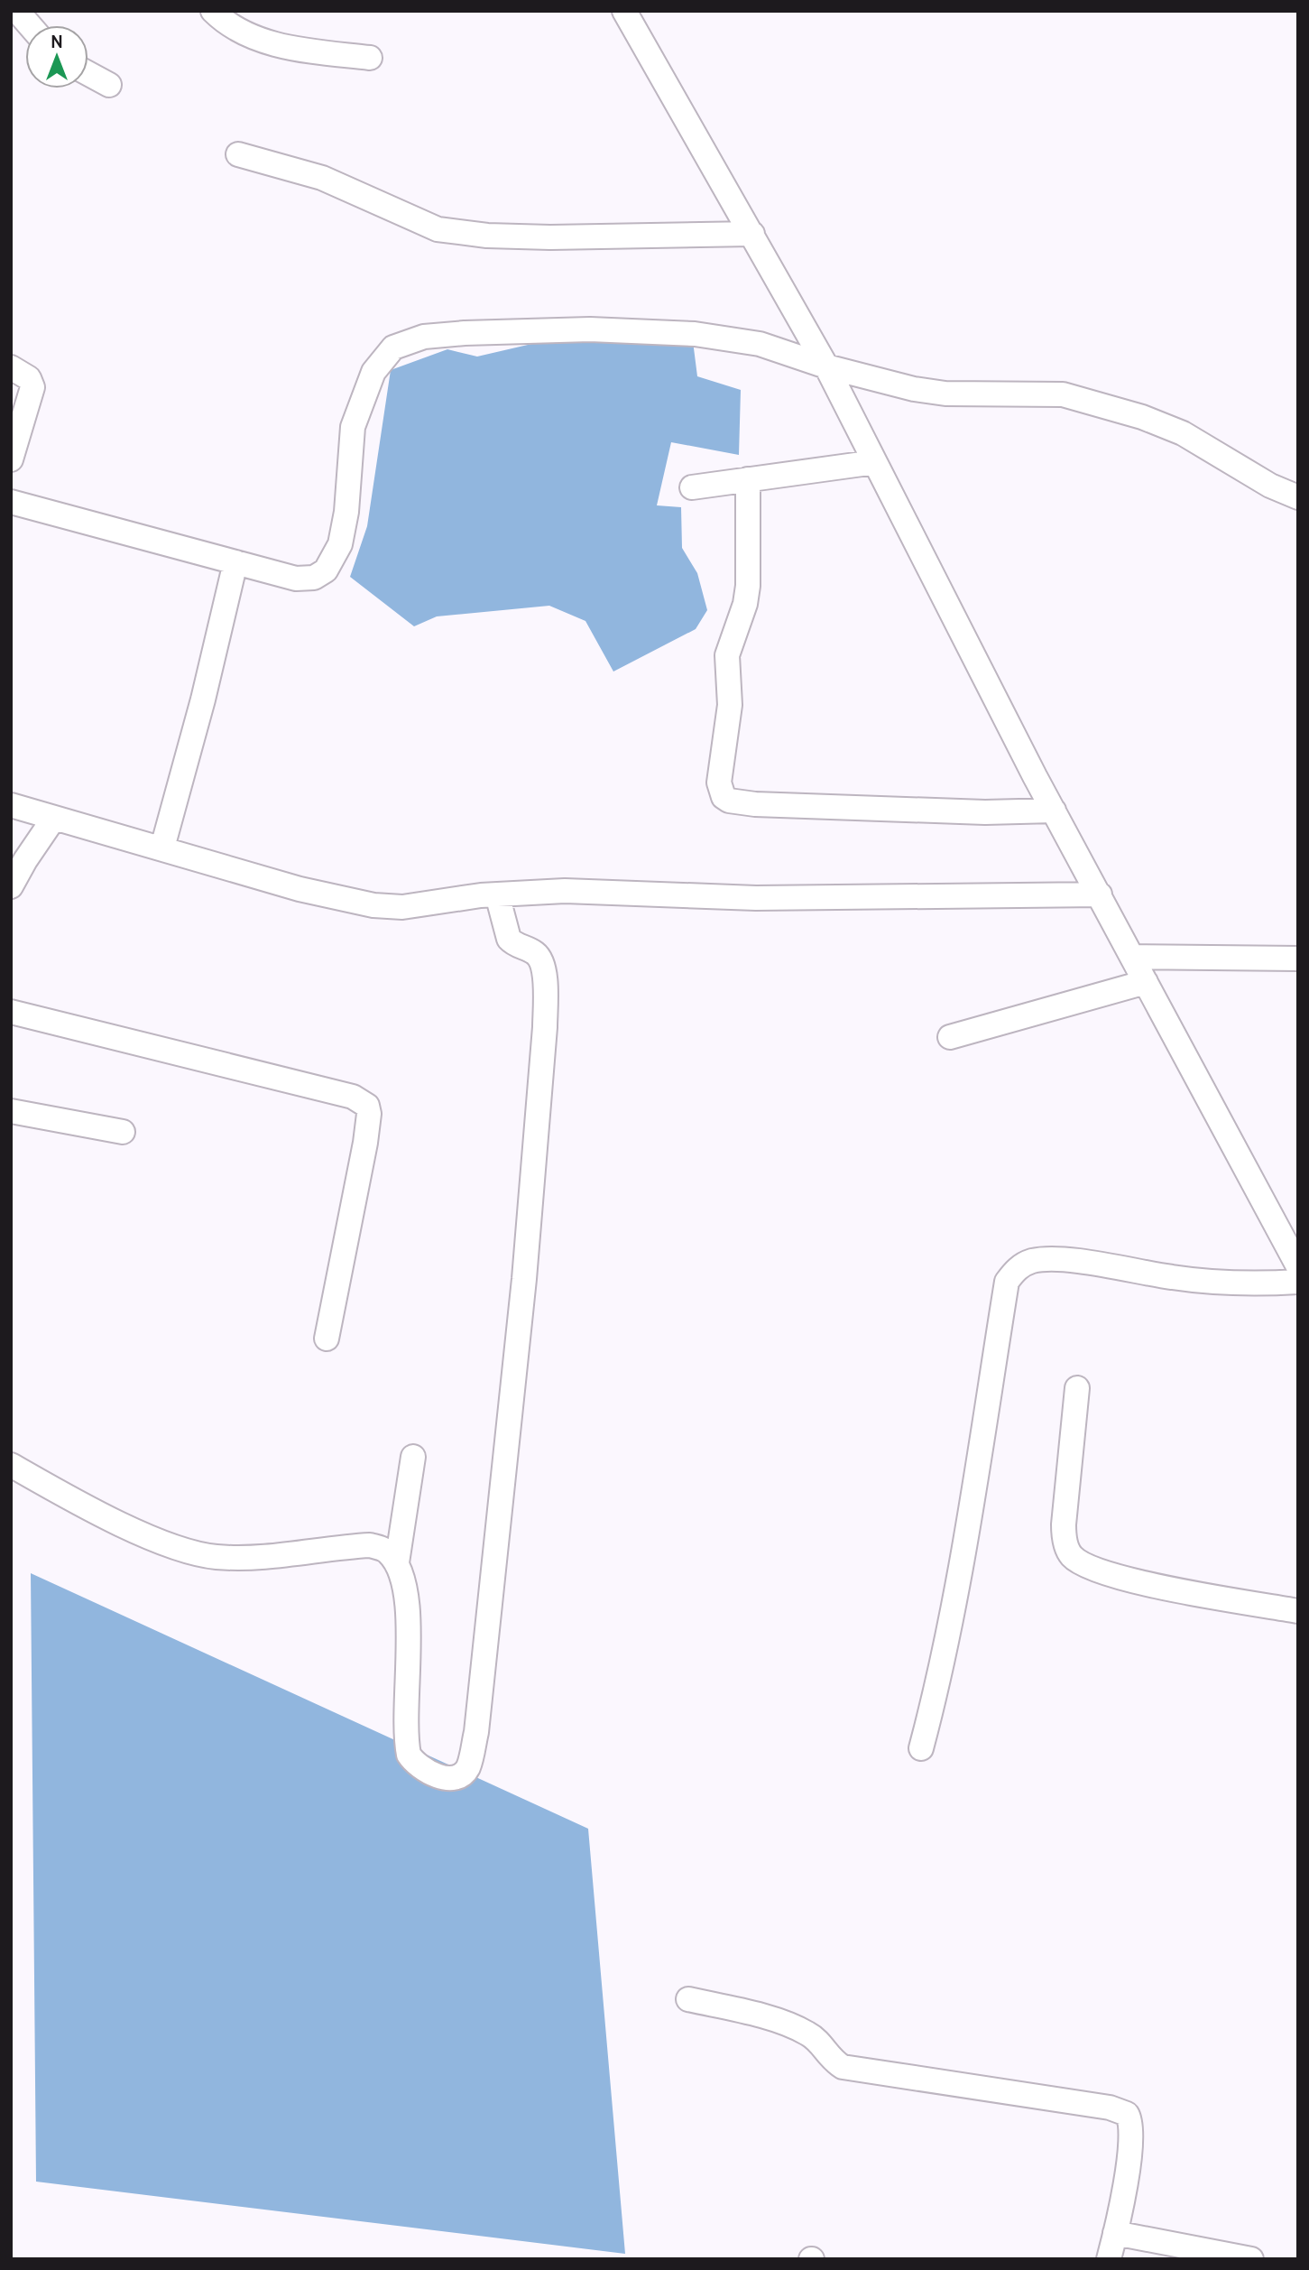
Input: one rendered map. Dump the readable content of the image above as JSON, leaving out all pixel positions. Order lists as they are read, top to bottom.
{
  "north": "top"
}
